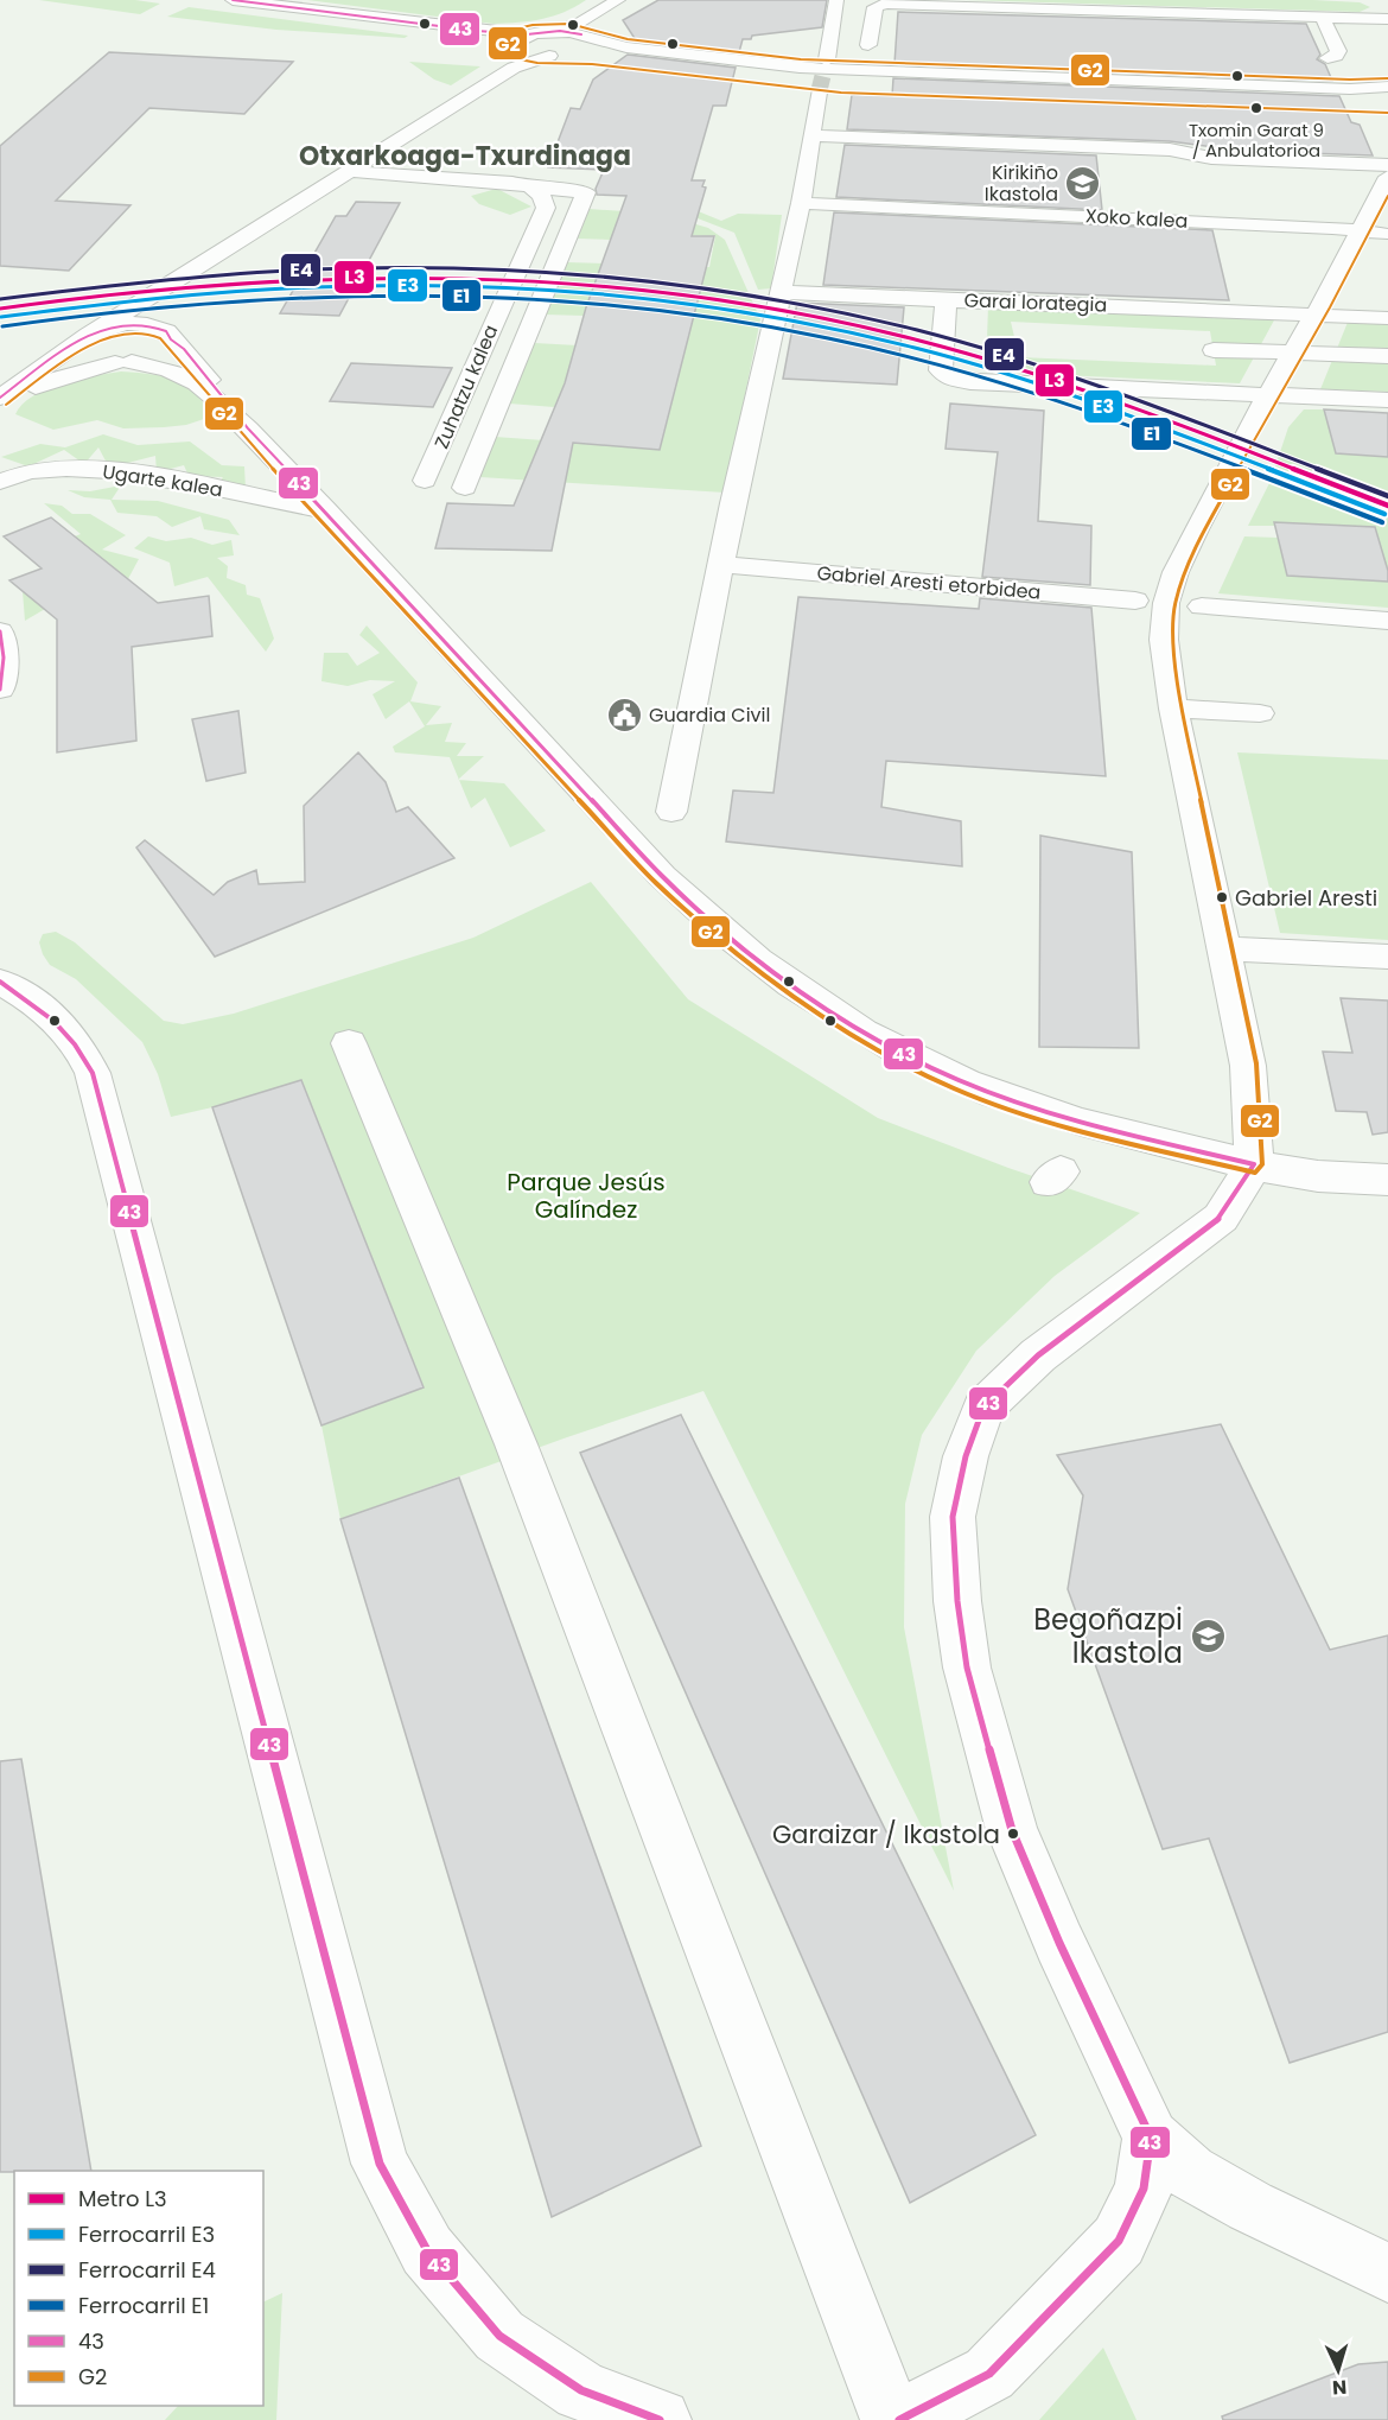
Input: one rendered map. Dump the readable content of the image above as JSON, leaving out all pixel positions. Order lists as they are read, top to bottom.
{
  "streets": {
    "street": [
      "Xoko kalea",
      "Garai lorategia",
      "Zuhatzu kalea",
      "Ugarte kalea",
      "Gabriel Aresti etorbidea"
    ]
  },
  "districts": ["Otxarkoaga-Txurdinaga"],
  "parks": ["Parque Jesús Galíndez"],
  "places": {
    "other": ["Txomin Garat 9 / Anbulatorioa", "Gabriel Aresti", "Garaizar / Ikastola"],
    "school or university": ["Kirikiño Ikastola", "Begoñazpi Ikastola"],
    "public building": ["Guardia Civil"]
  },
  "lines": [
    "transit line 43",
    "transit line G2",
    "rail line E4",
    "metro line L3",
    "rail line E3",
    "rail line E1"
  ],
  "legend": [
    "Metro L3",
    "Ferrocarril E3",
    "Ferrocarril E4",
    "Ferrocarril E1",
    "43",
    "G2"
  ],
  "north": "bottom"
}
